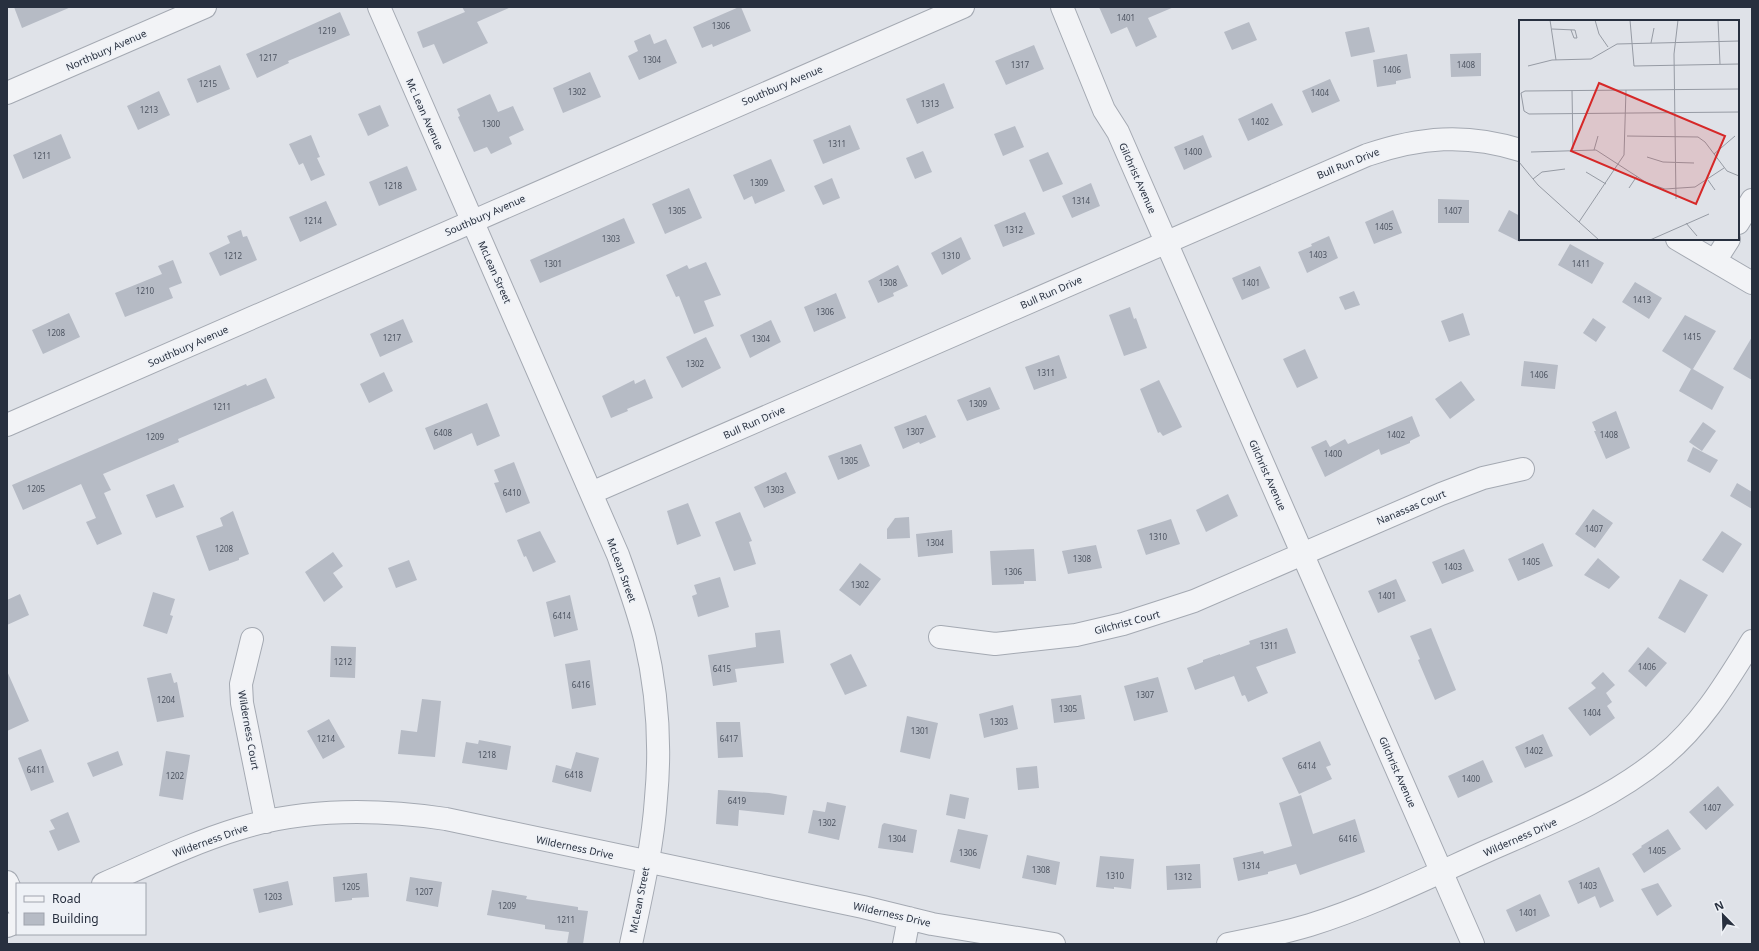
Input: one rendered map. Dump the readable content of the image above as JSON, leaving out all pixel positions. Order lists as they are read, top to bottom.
{
  "streets": {
    "street": [
      "Northbury Avenue",
      "Southbury Avenue",
      "Mc Lean Avenue",
      "Bull Run Drive",
      "Gilchrist Avenue",
      "McLean Street",
      "Nanassas Court",
      "Gilchrist Court",
      "Wilderness Court",
      "Wilderness Drive"
    ]
  },
  "crossings": [
    ["Southbury Avenue", "Mc Lean Avenue"],
    ["Southbury Avenue", "McLean Street"],
    ["Mc Lean Avenue", "McLean Street"],
    ["Bull Run Drive", "Gilchrist Avenue"],
    ["Bull Run Drive", "McLean Street"],
    ["Gilchrist Avenue", "Nanassas Court"],
    ["Gilchrist Avenue", "Gilchrist Court"],
    ["Gilchrist Avenue", "Wilderness Drive"],
    ["McLean Street", "Wilderness Drive"],
    ["Nanassas Court", "Gilchrist Court"],
    ["Wilderness Court", "Wilderness Drive"]
  ],
  "house_numbers": [
    "1401",
    "1306",
    "1219",
    "1217",
    "1304",
    "1317",
    "1408",
    "1406",
    "1215",
    "1302",
    "1404",
    "1313",
    "1213",
    "1402",
    "1300",
    "1311",
    "1400",
    "1211",
    "1309",
    "1218",
    "1314",
    "1305",
    "1407",
    "1214",
    "1405",
    "1312",
    "1303",
    "1403",
    "1212",
    "1310",
    "1301",
    "1411",
    "1308",
    "1401",
    "1210",
    "1413",
    "1306",
    "1208",
    "1415",
    "1217",
    "1304",
    "1302",
    "1311",
    "1406",
    "1309",
    "1211",
    "1307",
    "6408",
    "1402",
    "1408",
    "1209",
    "1400",
    "1305",
    "1205",
    "1303",
    "6410",
    "1407",
    "1310",
    "1304",
    "1208",
    "1308",
    "1405",
    "1403",
    "1306",
    "1302",
    "1401",
    "6414",
    "1311",
    "1212",
    "1406",
    "6415",
    "6416",
    "1307",
    "1204",
    "1305",
    "1404",
    "1303",
    "1301",
    "1214",
    "6417",
    "1402",
    "1218",
    "6414",
    "6411",
    "6418",
    "1202",
    "1400",
    "6419",
    "1407",
    "1302",
    "1304",
    "6416",
    "1405",
    "1306",
    "1314",
    "1308",
    "1310",
    "1312",
    "1403",
    "1205",
    "1207",
    "1203",
    "1209",
    "1401",
    "1211"
  ],
  "legend": ["Road", "Building"],
  "north": "top left"
}
